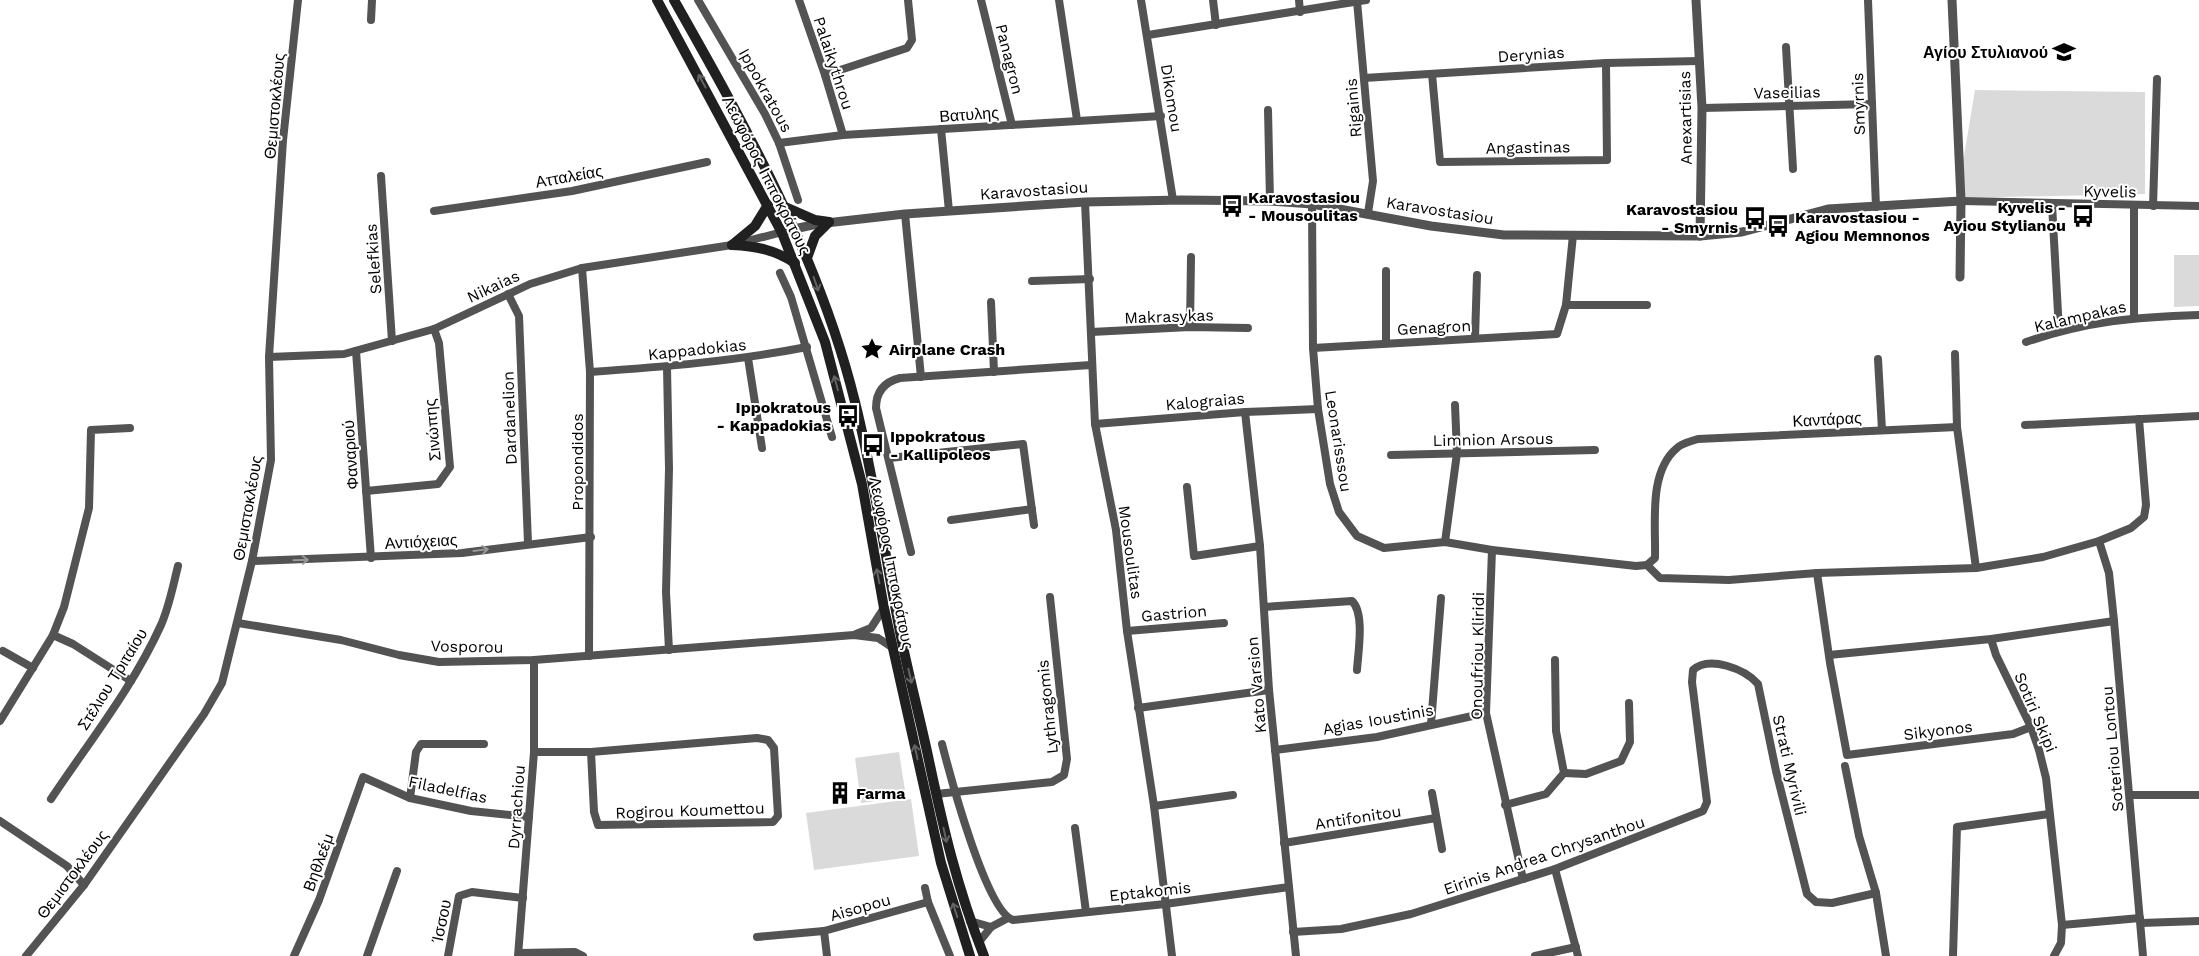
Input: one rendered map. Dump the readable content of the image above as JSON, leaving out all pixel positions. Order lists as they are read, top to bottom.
{
  "streets": {
    "main road": ["Λεωφόρος Ιπποκράτους"],
    "street": [
      "Derynias",
      "Panagron",
      "Palaikythrou",
      "Ippokratous",
      "Vaseilias",
      "Dikomou",
      "Smyrnis",
      "Θεμιστοκλέους",
      "Rigainis",
      "Βατυλης",
      "Anexartisias",
      "Angastinas",
      "Ατταλείας",
      "Karavostasiou",
      "Kyvelis",
      "Selefkias",
      "Nikaias",
      "Makrasykas",
      "Kalampakas",
      "Genagron",
      "Kappadokias",
      "Kalograias",
      "Dardanelion",
      "Καντάρας",
      "Σινώπης",
      "Limnion Arsous",
      "Leonarisssou",
      "Φαναριού",
      "Propondidos",
      "Αντιόχειας",
      "Mousoulitas",
      "Gastrion",
      "Vosporou",
      "Onoufriou Kliridi",
      "Στέλιου Τριταίου",
      "Kato Varsion",
      "Lythragomis",
      "Sotiri Skipi",
      "Agias Ioustinis",
      "Sikyonos",
      "Soteriou Lontou",
      "Strati Myrivili",
      "Filadelfias",
      "Dyrrachiou",
      "Rogirou Koumettou",
      "Antifonitou",
      "Eirinis Andrea Chrysanthou",
      "Βηθλεέμ",
      "Eptakomis",
      "Aisopou",
      "Ίσσου"
    ]
  },
  "crossings": [
    ["Derynias", "Rigainis"],
    ["Derynias", "Anexartisias"],
    ["Derynias", "Angastinas"],
    ["Panagron", "Βατυλης"],
    ["Palaikythrou", "Βατυλης"],
    ["Ippokratous", "Βατυλης"],
    ["Vaseilias", "Smyrnis"],
    ["Vaseilias", "Anexartisias"],
    ["Dikomou", "Βατυλης"],
    ["Dikomou", "Karavostasiou"],
    ["Smyrnis", "Karavostasiou"],
    ["Θεμιστοκλέους", "Nikaias"],
    ["Θεμιστοκλέους", "Αντιόχειας"],
    ["Θεμιστοκλέους", "Vosporou"],
    ["Rigainis", "Karavostasiou"],
    ["Anexartisias", "Karavostasiou"],
    ["Λεωφόρος Ιπποκράτους", "Karavostasiou"],
    ["Λεωφόρος Ιπποκράτους", "Nikaias"],
    ["Λεωφόρος Ιπποκράτους", "Lythragomis"],
    ["Karavostasiou", "Kyvelis"],
    ["Karavostasiou", "Nikaias"],
    ["Karavostasiou", "Leonarisssou"],
    ["Karavostasiou", "Mousoulitas"],
    ["Selefkias", "Nikaias"],
    ["Nikaias", "Dardanelion"],
    ["Nikaias", "Σινώπης"],
    ["Nikaias", "Φαναριού"],
    ["Nikaias", "Propondidos"],
    ["Makrasykas", "Mousoulitas"],
    ["Genagron", "Leonarisssou"],
    ["Kappadokias", "Propondidos"],
    ["Kalograias", "Leonarisssou"],
    ["Kalograias", "Mousoulitas"],
    ["Kalograias", "Kato Varsion"],
    ["Dardanelion", "Αντιόχειας"],
    ["Καντάρας", "Leonarisssou"],
    ["Σινώπης", "Φαναριού"],
    ["Leonarisssou", "Onoufriou Kliridi"],
    ["Φαναριού", "Αντιόχειας"],
    ["Propondidos", "Αντιόχειας"],
    ["Propondidos", "Vosporou"],
    ["Mousoulitas", "Gastrion"],
    ["Mousoulitas", "Eptakomis"],
    ["Vosporou", "Dyrrachiou"],
    ["Onoufriou Kliridi", "Agias Ioustinis"],
    ["Onoufriou Kliridi", "Eirinis Andrea Chrysanthou"],
    ["Kato Varsion", "Agias Ioustinis"],
    ["Kato Varsion", "Antifonitou"],
    ["Kato Varsion", "Eirinis Andrea Chrysanthou"],
    ["Kato Varsion", "Eptakomis"],
    ["Sotiri Skipi", "Sikyonos"],
    ["Strati Myrivili", "Eirinis Andrea Chrysanthou"],
    ["Filadelfias", "Dyrrachiou"],
    ["Filadelfias", "Βηθλεέμ"],
    ["Dyrrachiou", "Rogirou Koumettou"],
    ["Dyrrachiou", "Ίσσου"]
  ],
  "one_way": ["Αντιόχειας"],
  "places": {
    "school or university": ["Αγίου Στυλιανού"],
    "bus stop": [
      "Karavostasiou - Mousoulitas",
      "Kyvelis - Ayiou Stylianou",
      "Karavostasiou - Smyrnis",
      "Karavostasiou - Agiou Memnonos",
      "Ippokratous - Kappadokias",
      "Ippokratous - Kallipoleos"
    ],
    "place": ["Airplane Crash"],
    "building": ["Farma"]
  }
}
